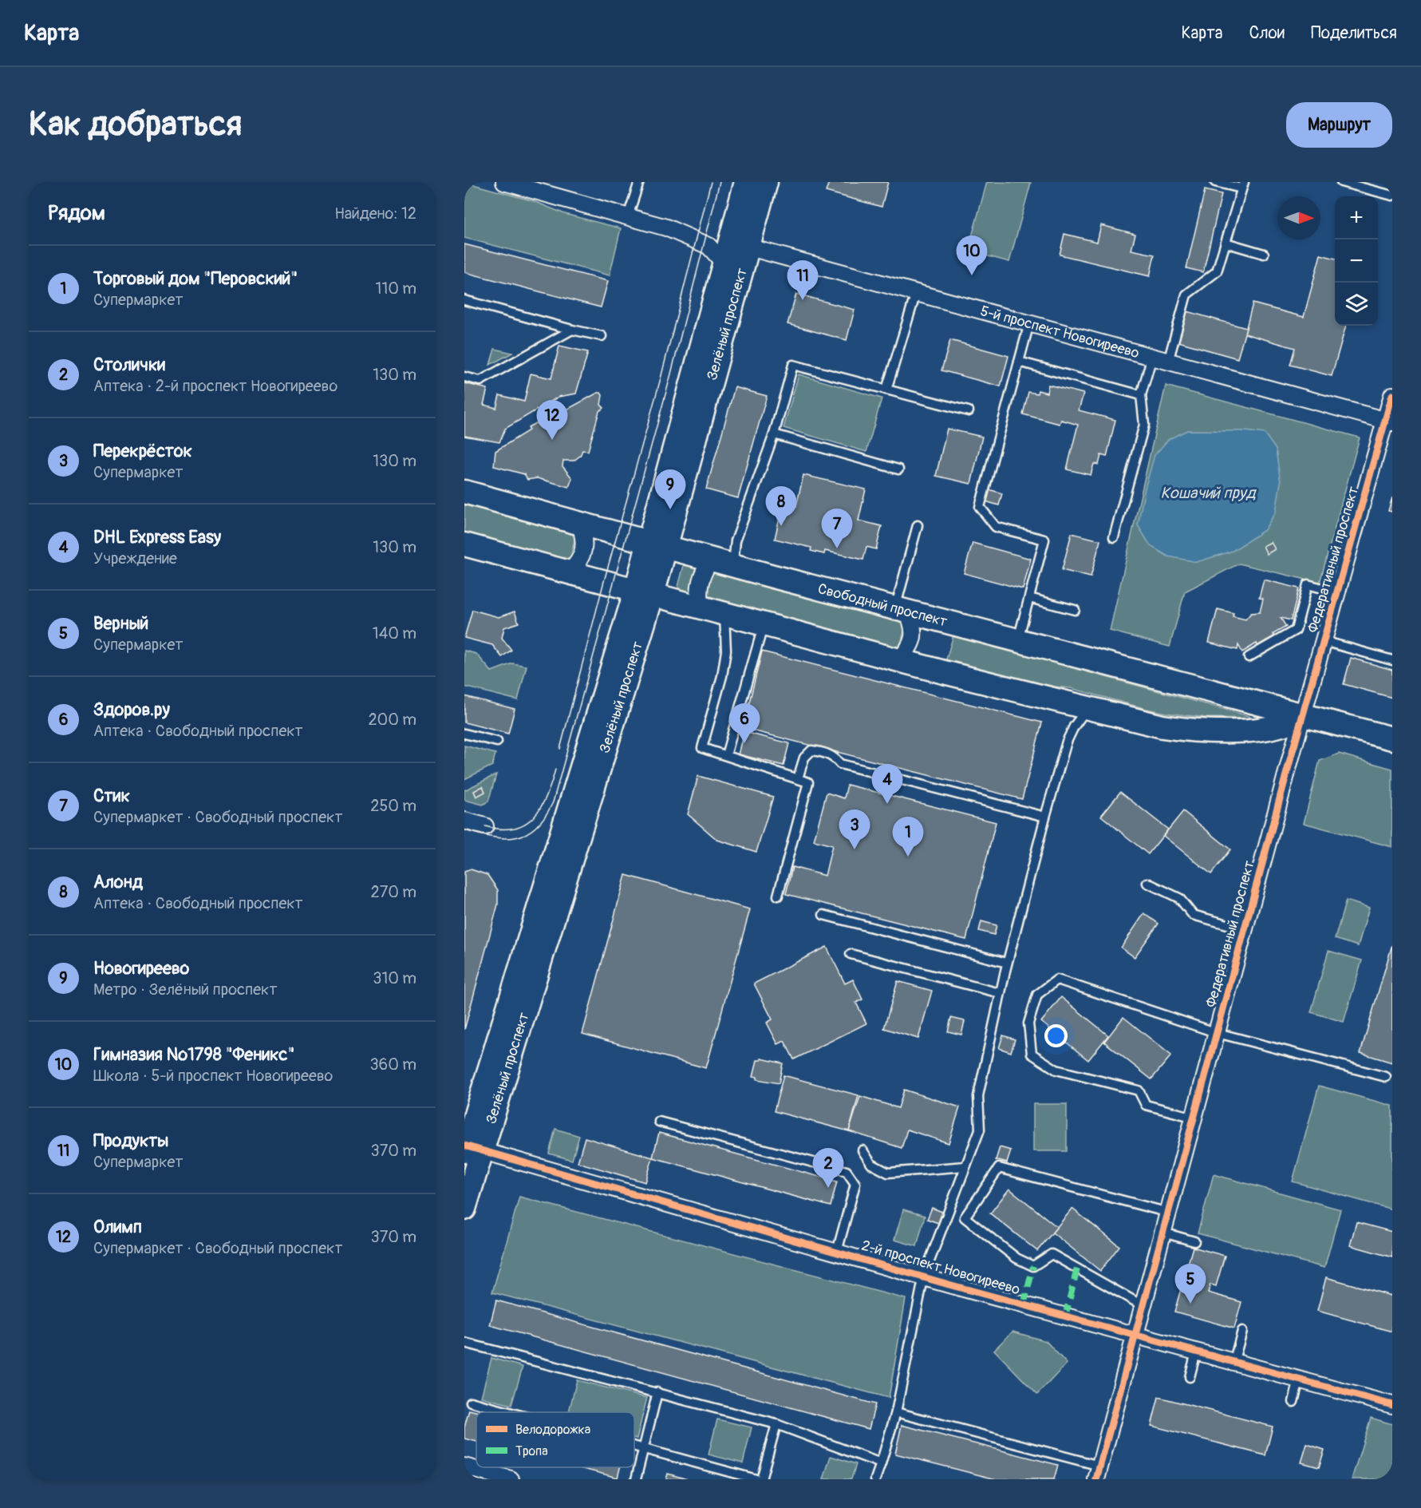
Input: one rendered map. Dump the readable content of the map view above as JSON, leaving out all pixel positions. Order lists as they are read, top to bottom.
{
  "streets": {
    "main road": ["Зелёный проспект", "Свободный проспект"],
    "street": ["5-й проспект Новогиреево", "Федеративный проспект", "2-й проспект Новогиреево"]
  },
  "crossings": [
    ["Зелёный проспект", "5-й проспект Новогиреево"],
    ["Зелёный проспект", "Свободный проспект"],
    ["Зелёный проспект", "2-й проспект Новогиреево"],
    ["5-й проспект Новогиреево", "Федеративный проспект"],
    ["Федеративный проспект", "Свободный проспект"],
    ["Федеративный проспект", "2-й проспект Новогиреево"]
  ],
  "water": ["Кошачий пруд"],
  "legend": ["Велодорожка", "Тропа"],
  "north": "right",
  "page": {
    "header": "Карта",
    "nav": ["Карта", "Слои", "Поделиться"],
    "buttons": "Маршрут",
    "title": "Как добраться",
    "heading": ["Рядом", "Найдено: 12"],
    "map_buttons": ["+", "−"],
    "pins": [
      "10",
      "11",
      "12",
      "9",
      "8",
      "7",
      "6",
      "4",
      "3",
      "1",
      "2",
      "5"
    ],
    "list": [
      {
        "mark": "1",
        "name": "Торговый дом \"Перовский\"",
        "note": "Супермаркет",
        "value": "110 m"
      },
      {
        "mark": "2",
        "name": "Столички",
        "note": "Аптека · 2-й проспект Новогиреево",
        "value": "130 m"
      },
      {
        "mark": "3",
        "name": "Перекрёсток",
        "note": "Супермаркет",
        "value": "130 m"
      },
      {
        "mark": "4",
        "name": "DHL Express Easy",
        "note": "Учреждение",
        "value": "130 m"
      },
      {
        "mark": "5",
        "name": "Верный",
        "note": "Супермаркет",
        "value": "140 m"
      },
      {
        "mark": "6",
        "name": "Здоров.ру",
        "note": "Аптека · Свободный проспект",
        "value": "200 m"
      },
      {
        "mark": "7",
        "name": "Стик",
        "note": "Супермаркет · Свободный проспект",
        "value": "250 m"
      },
      {
        "mark": "8",
        "name": "Алонд",
        "note": "Аптека · Свободный проспект",
        "value": "270 m"
      },
      {
        "mark": "9",
        "name": "Новогиреево",
        "note": "Метро · Зелёный проспект",
        "value": "310 m"
      },
      {
        "mark": "10",
        "name": "Гимназия №1798 \"Феникс\"",
        "note": "Школа · 5-й проспект Новогиреево",
        "value": "360 m"
      },
      {
        "mark": "11",
        "name": "Продукты",
        "note": "Супермаркет",
        "value": "370 m"
      },
      {
        "mark": "12",
        "name": "Олимп",
        "note": "Супермаркет · Свободный проспект",
        "value": "370 m"
      }
    ]
  }
}
